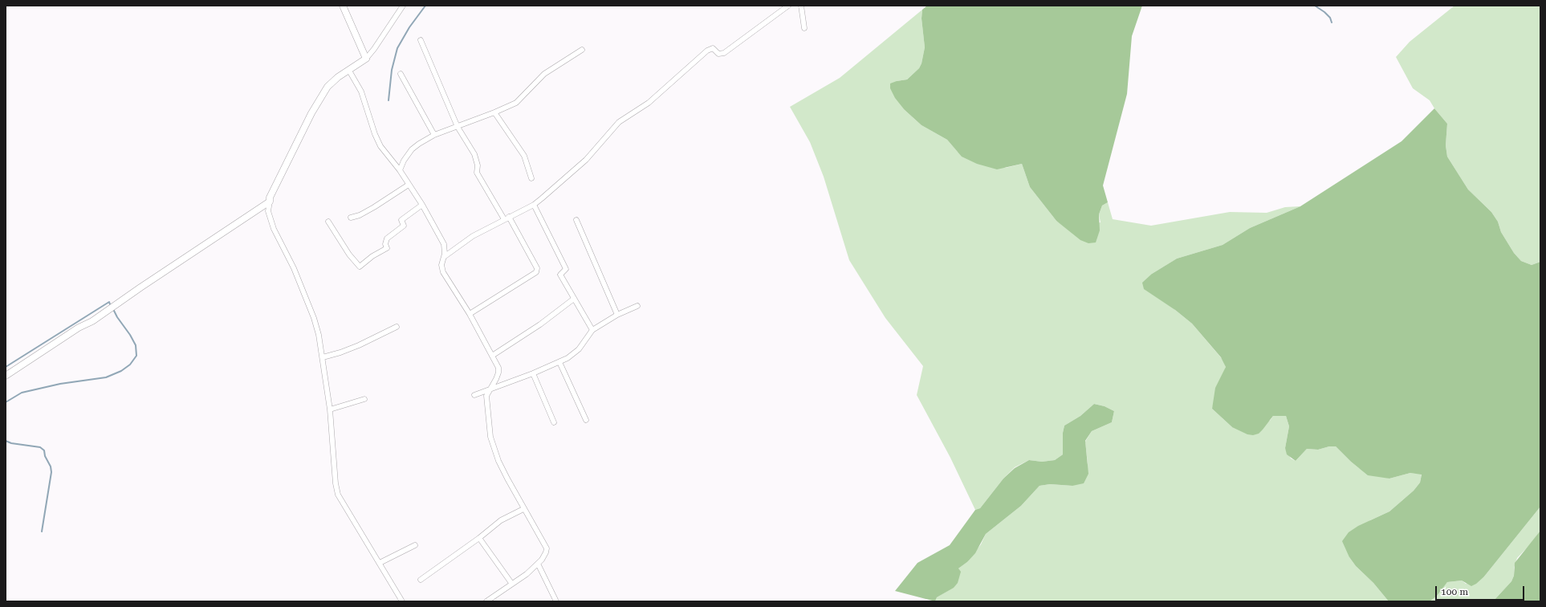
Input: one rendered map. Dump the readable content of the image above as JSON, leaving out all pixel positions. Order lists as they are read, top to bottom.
{
  "scale_bar": "100 m"
}
